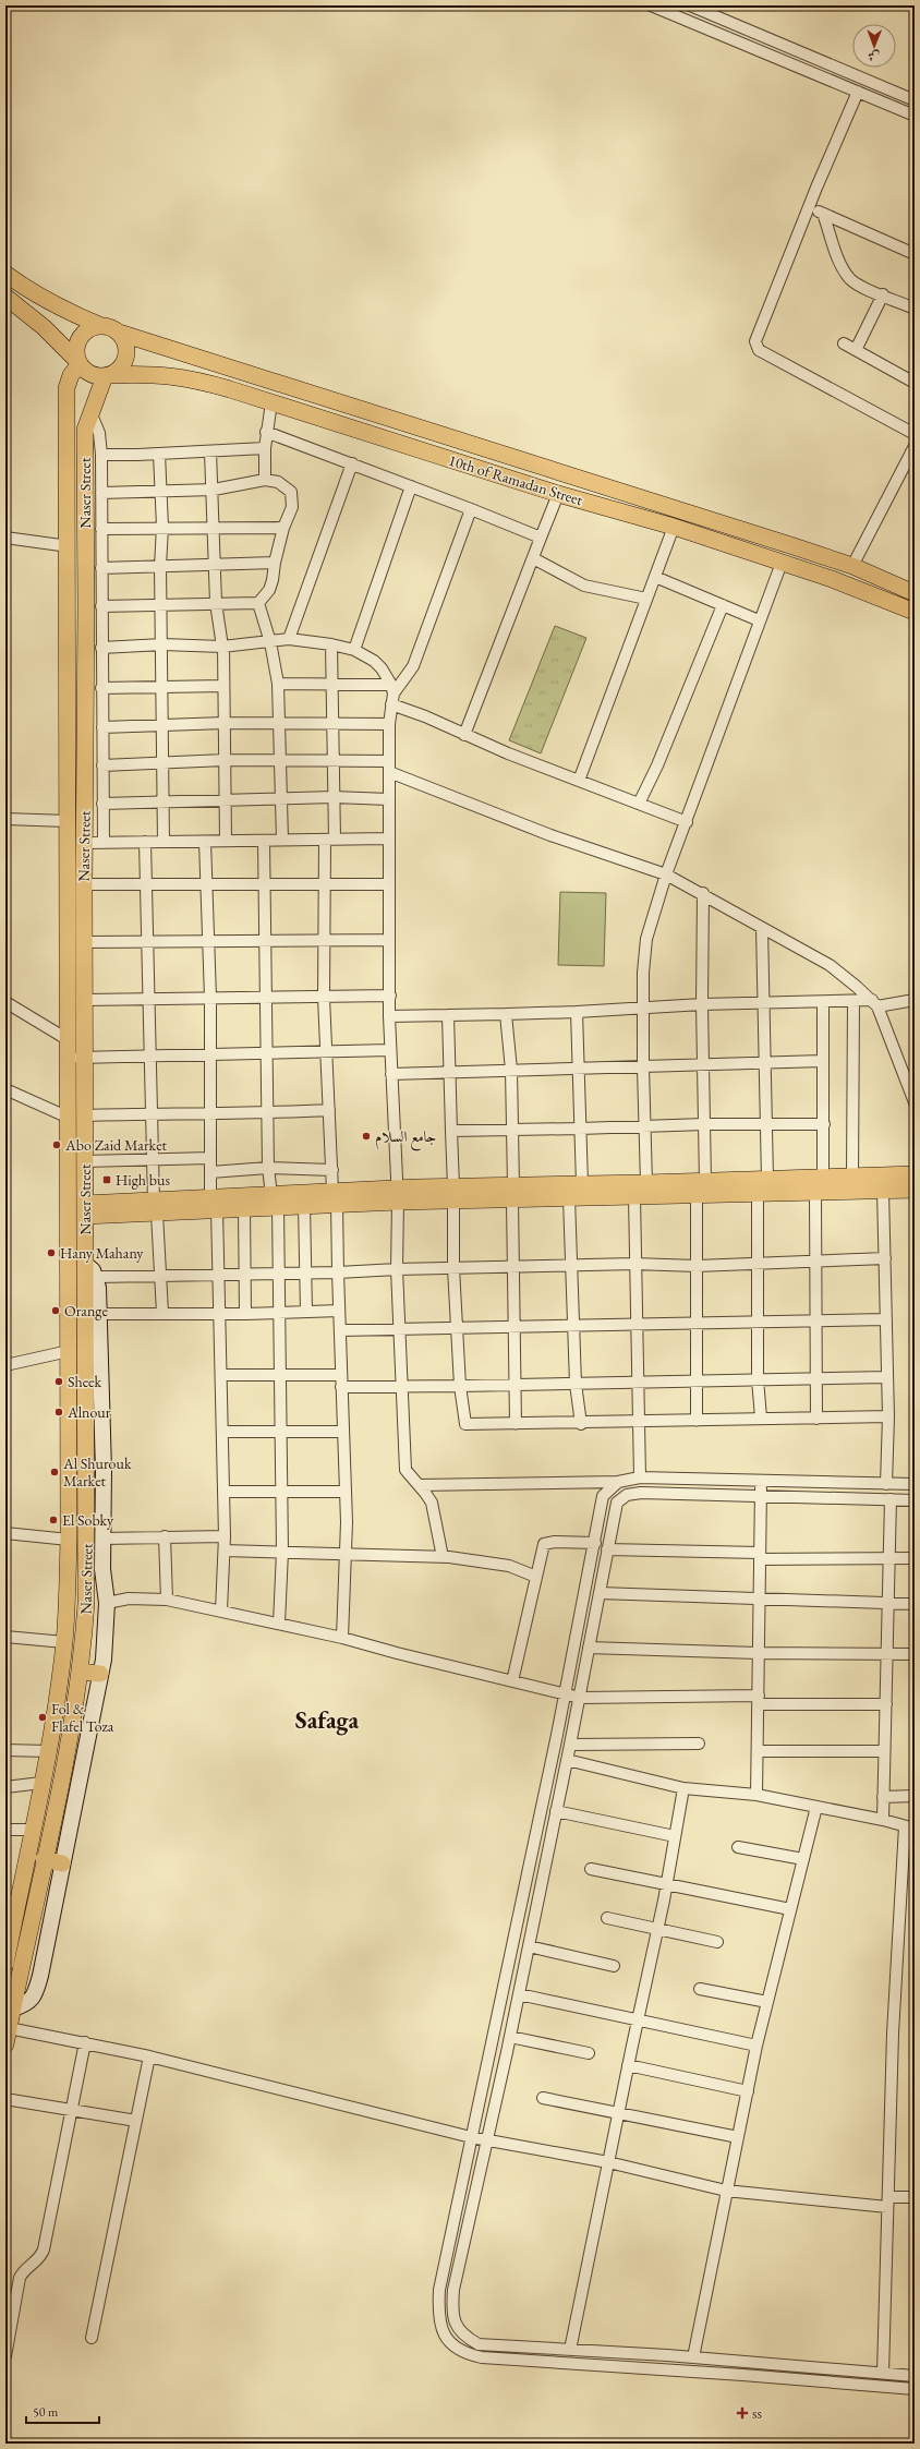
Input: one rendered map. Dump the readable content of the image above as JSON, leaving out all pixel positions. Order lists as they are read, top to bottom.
{
  "streets": {
    "main road": ["10th of Ramadan Street", "Naser Street"]
  },
  "crossings": [
    ["10th of Ramadan Street", "Naser Street"]
  ],
  "districts": ["Safaga"],
  "places": {
    "other": [
      "جامع السلام",
      "Abo Zaid Market",
      "Hany Mahany",
      "Orange",
      "Sheek",
      "Alnour",
      "Al Shurouk Market",
      "El Sobky",
      "Fol & Flafel Toza"
    ],
    "transit": ["High bus"],
    "health": ["ss"]
  },
  "scale_bar": "50 m",
  "north": "bottom"
}
